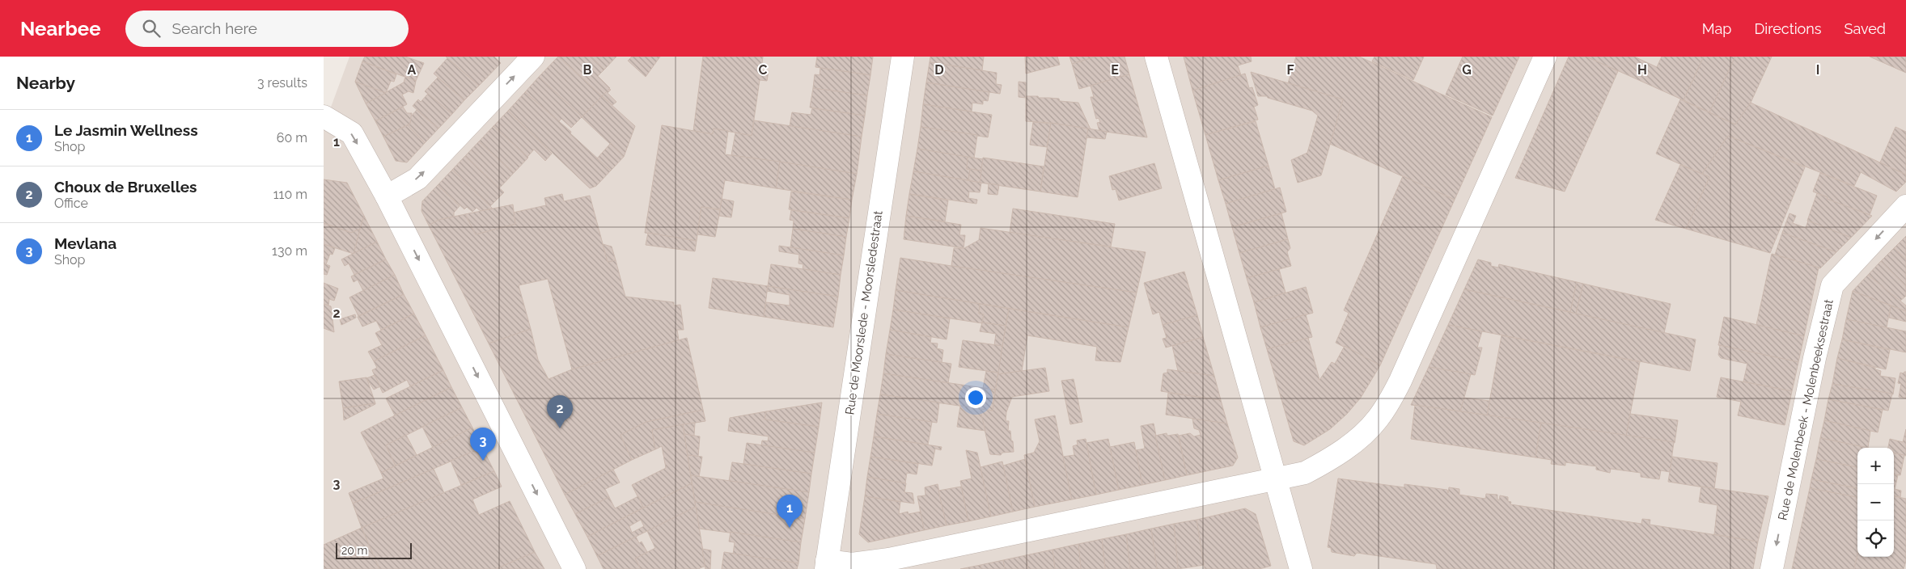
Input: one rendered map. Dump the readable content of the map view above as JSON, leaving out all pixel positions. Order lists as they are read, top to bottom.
{
  "streets": {
    "street": ["Rue de Moorslede - Moorsledestraat", "Rue de Molenbeek - Molenbeeksestraat"]
  },
  "one_way": ["Rue de Molenbeek - Molenbeeksestraat"],
  "scale_bar": "20 m",
  "page": {
    "header": "Nearbee",
    "search": "Search here",
    "nav": ["Map", "Directions", "Saved"],
    "heading": ["Nearby", "3 results"],
    "list": [
      {
        "mark": "1",
        "name": "Le Jasmin Wellness",
        "note": "Shop",
        "value": "60 m"
      },
      {
        "mark": "2",
        "name": "Choux de Bruxelles",
        "note": "Office",
        "value": "110 m"
      },
      {
        "mark": "3",
        "name": "Mevlana",
        "note": "Shop",
        "value": "130 m"
      }
    ],
    "pins": ["2", "3", "1"],
    "map_buttons": ["+", "−"],
    "scale": "20 m"
  },
  "grid": {
    "columns": [
      "A",
      "B",
      "C",
      "D",
      "E",
      "F",
      "G",
      "H",
      "I"
    ],
    "rows": ["1", "2", "3"]
  }
}
